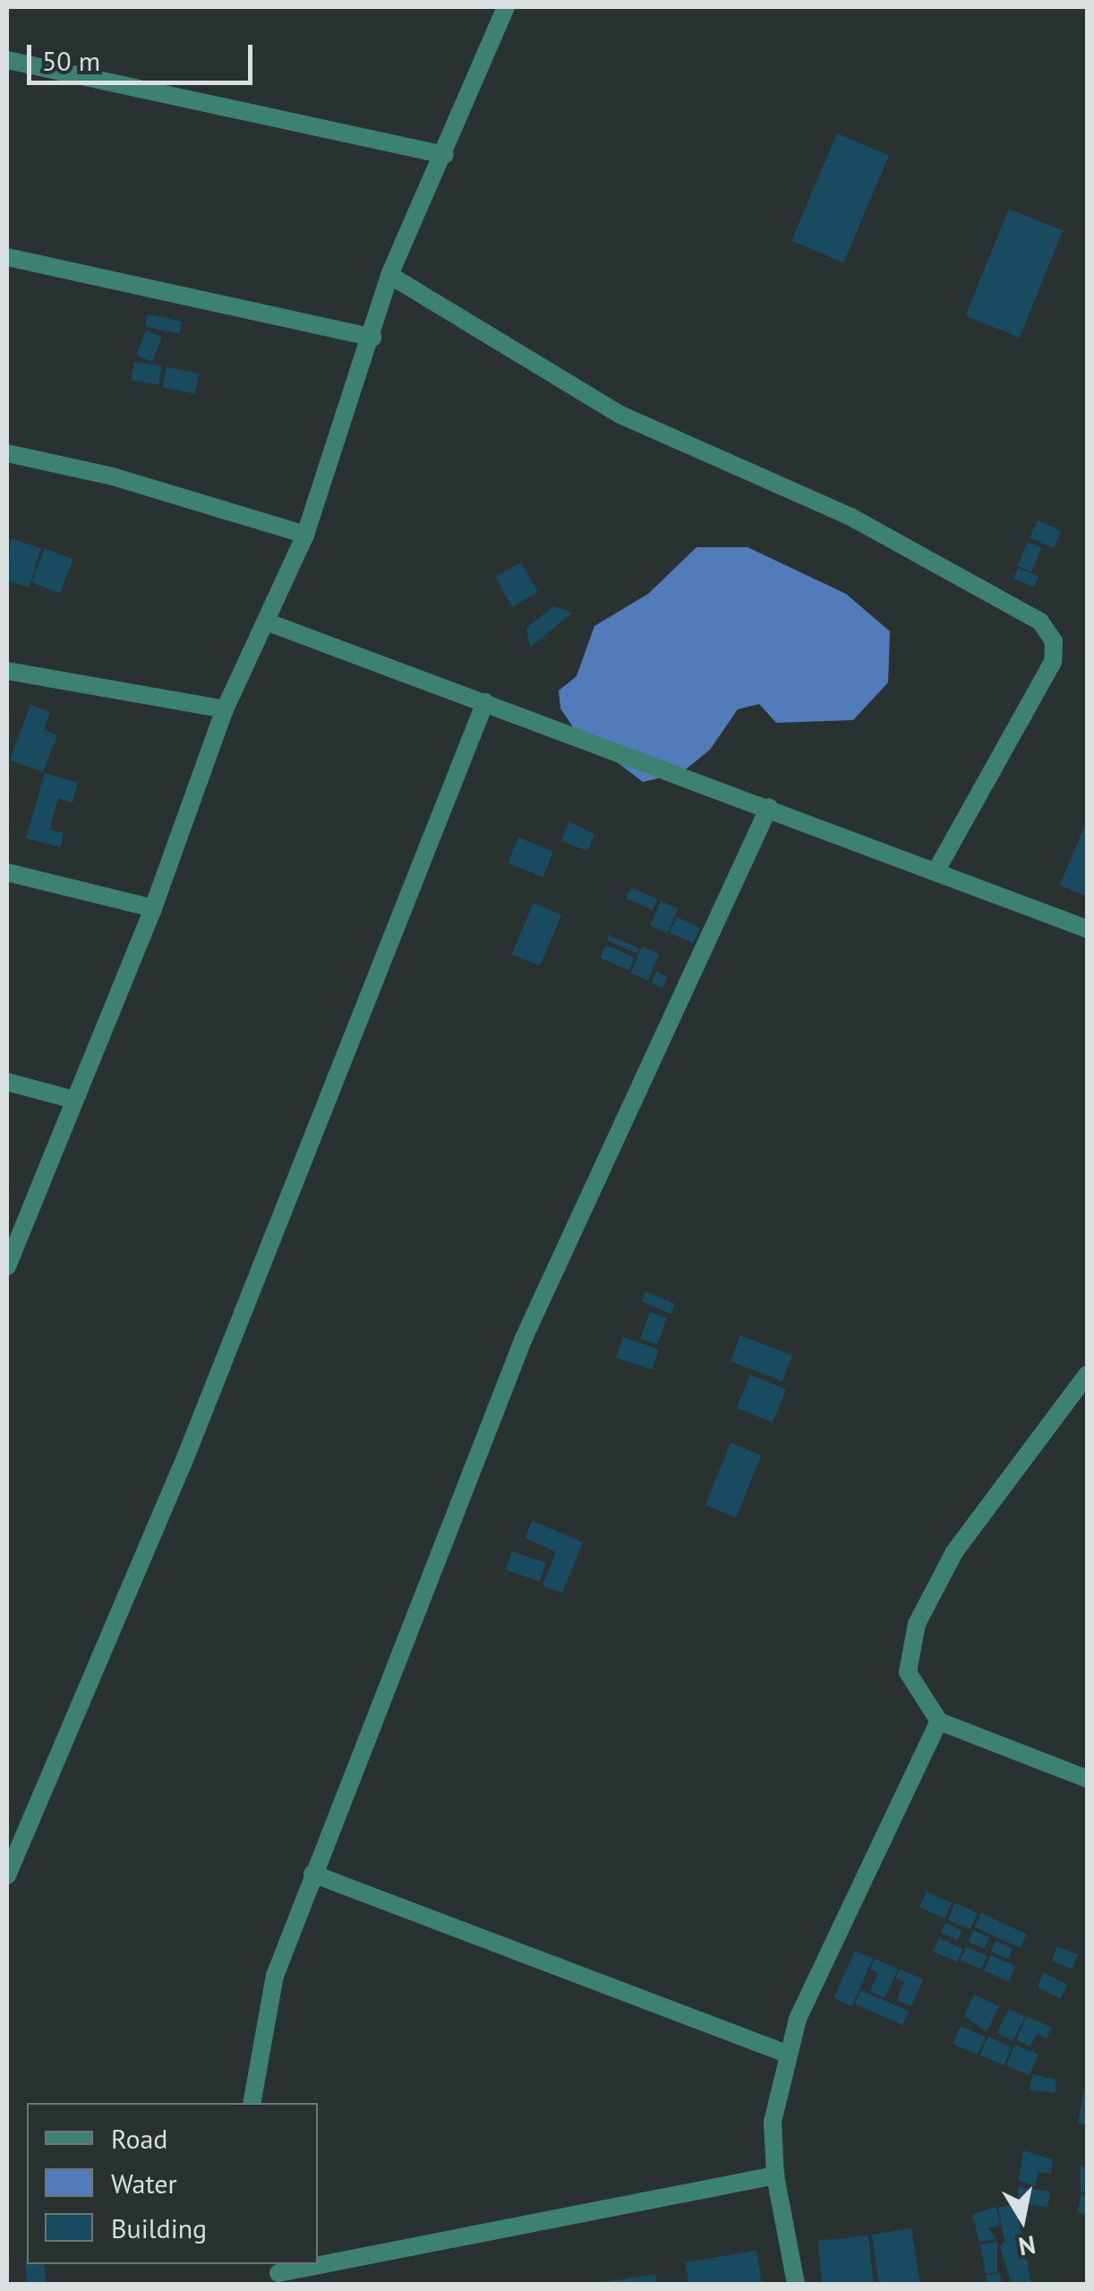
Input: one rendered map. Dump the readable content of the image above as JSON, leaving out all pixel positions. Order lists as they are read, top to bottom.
{
  "legend": ["Road", "Water", "Building"],
  "scale_bar": "50 m",
  "north": "bottom"
}
